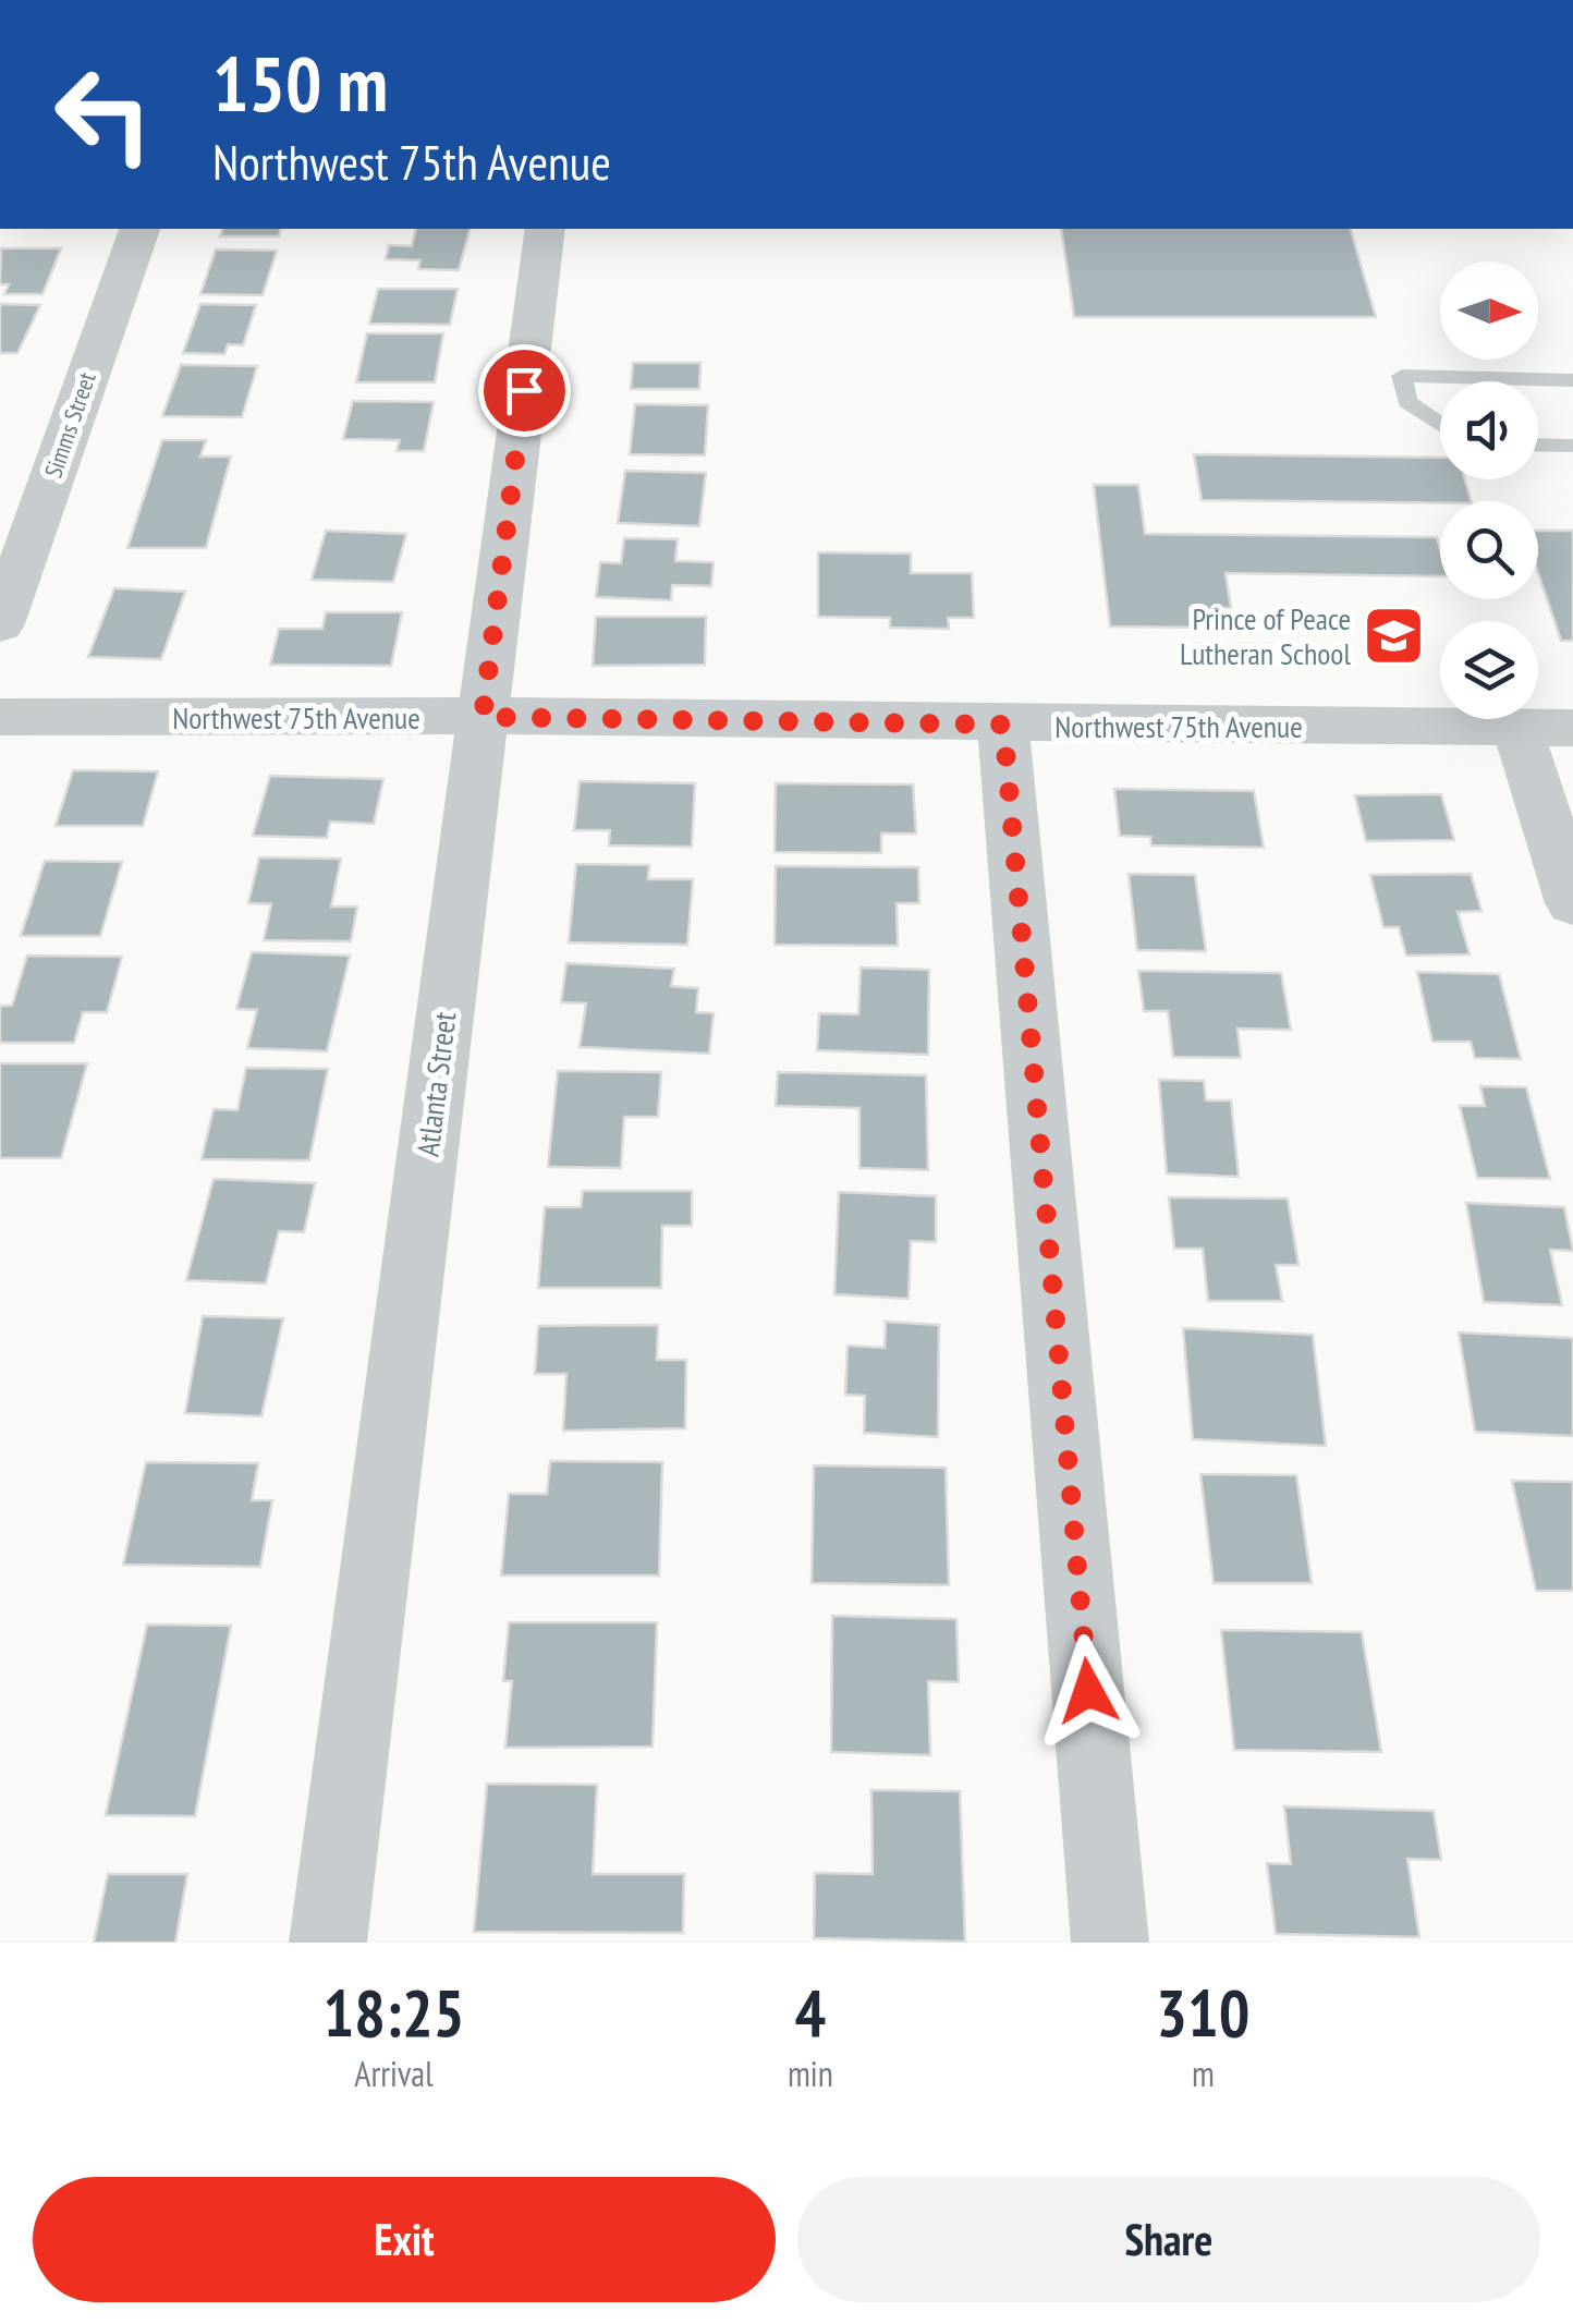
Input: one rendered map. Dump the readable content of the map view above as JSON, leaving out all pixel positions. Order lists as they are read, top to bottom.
{
  "streets": {
    "street": ["Simms Street", "Northwest 75th Avenue", "Atlanta Street"]
  },
  "crossings": [
    ["Northwest 75th Avenue", "Atlanta Street"]
  ],
  "places": {
    "school or university": ["Prince of Peace Lutheran School"]
  },
  "north": "right",
  "page": {
    "turn": ["150 m", "Northwest 75th Avenue"],
    "eta": [
      "18:25",
      "Arrival",
      "4",
      "min",
      "310",
      "m"
    ],
    "buttons": ["Exit", "Share"]
  }
}
